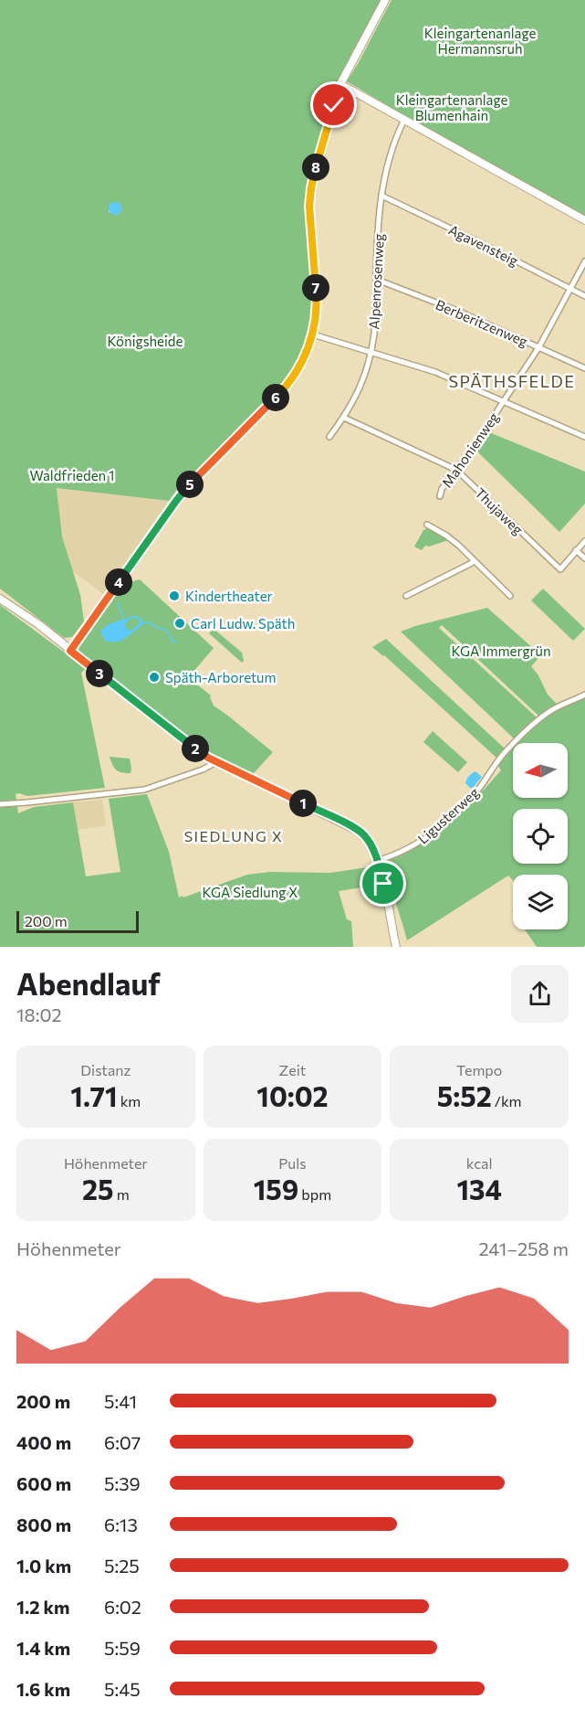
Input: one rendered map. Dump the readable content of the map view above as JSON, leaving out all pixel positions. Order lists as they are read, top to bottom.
{
  "streets": {
    "street": [
      "Agavensteig",
      "Alpenrosenweg",
      "Berberitzenweg",
      "Mahonienweg",
      "Thujaweg",
      "Ligusterweg"
    ]
  },
  "crossings": [
    ["Agavensteig", "Alpenrosenweg"],
    ["Agavensteig", "Mahonienweg"],
    ["Alpenrosenweg", "Berberitzenweg"],
    ["Alpenrosenweg", "Thujaweg"],
    ["Berberitzenweg", "Mahonienweg"],
    ["Mahonienweg", "Thujaweg"]
  ],
  "districts": ["SPÄTHSFELDE", "SIEDLUNG X"],
  "parks": [
    "Kleingartenanlage Hermannsruh",
    "Kleingartenanlage Blumenhain",
    "Königsheide",
    "Waldfrieden 1",
    "KGA Immergrün",
    "KGA Siedlung X"
  ],
  "places": ["Kindertheater", "Carl Ludw. Späth", "Späth-Arboretum"],
  "scale_bar": "200 m",
  "north": "left",
  "page": {
    "pins": [
      "8",
      "7",
      "6",
      "5",
      "4",
      "3",
      "2",
      "1"
    ],
    "scale": "200 m",
    "heading": ["Abendlauf", "18:02"],
    "stats": [
      ["Distanz", "1.71 km"],
      ["Zeit", "10:02"],
      ["Tempo", "5:52 /km"],
      ["Höhenmeter", "25 m"],
      ["Puls", "159 bpm"],
      ["kcal", "134"]
    ],
    "chart": ["Höhenmeter", "241–258 m"],
    "list": [
      {
        "name": "200 m",
        "note": "5:41"
      },
      {
        "name": "400 m",
        "note": "6:07"
      },
      {
        "name": "600 m",
        "note": "5:39"
      },
      {
        "name": "800 m",
        "note": "6:13"
      },
      {
        "name": "1.0 km",
        "note": "5:25"
      },
      {
        "name": "1.2 km",
        "note": "6:02"
      },
      {
        "name": "1.4 km",
        "note": "5:59"
      },
      {
        "name": "1.6 km",
        "note": "5:45"
      }
    ]
  }
}
